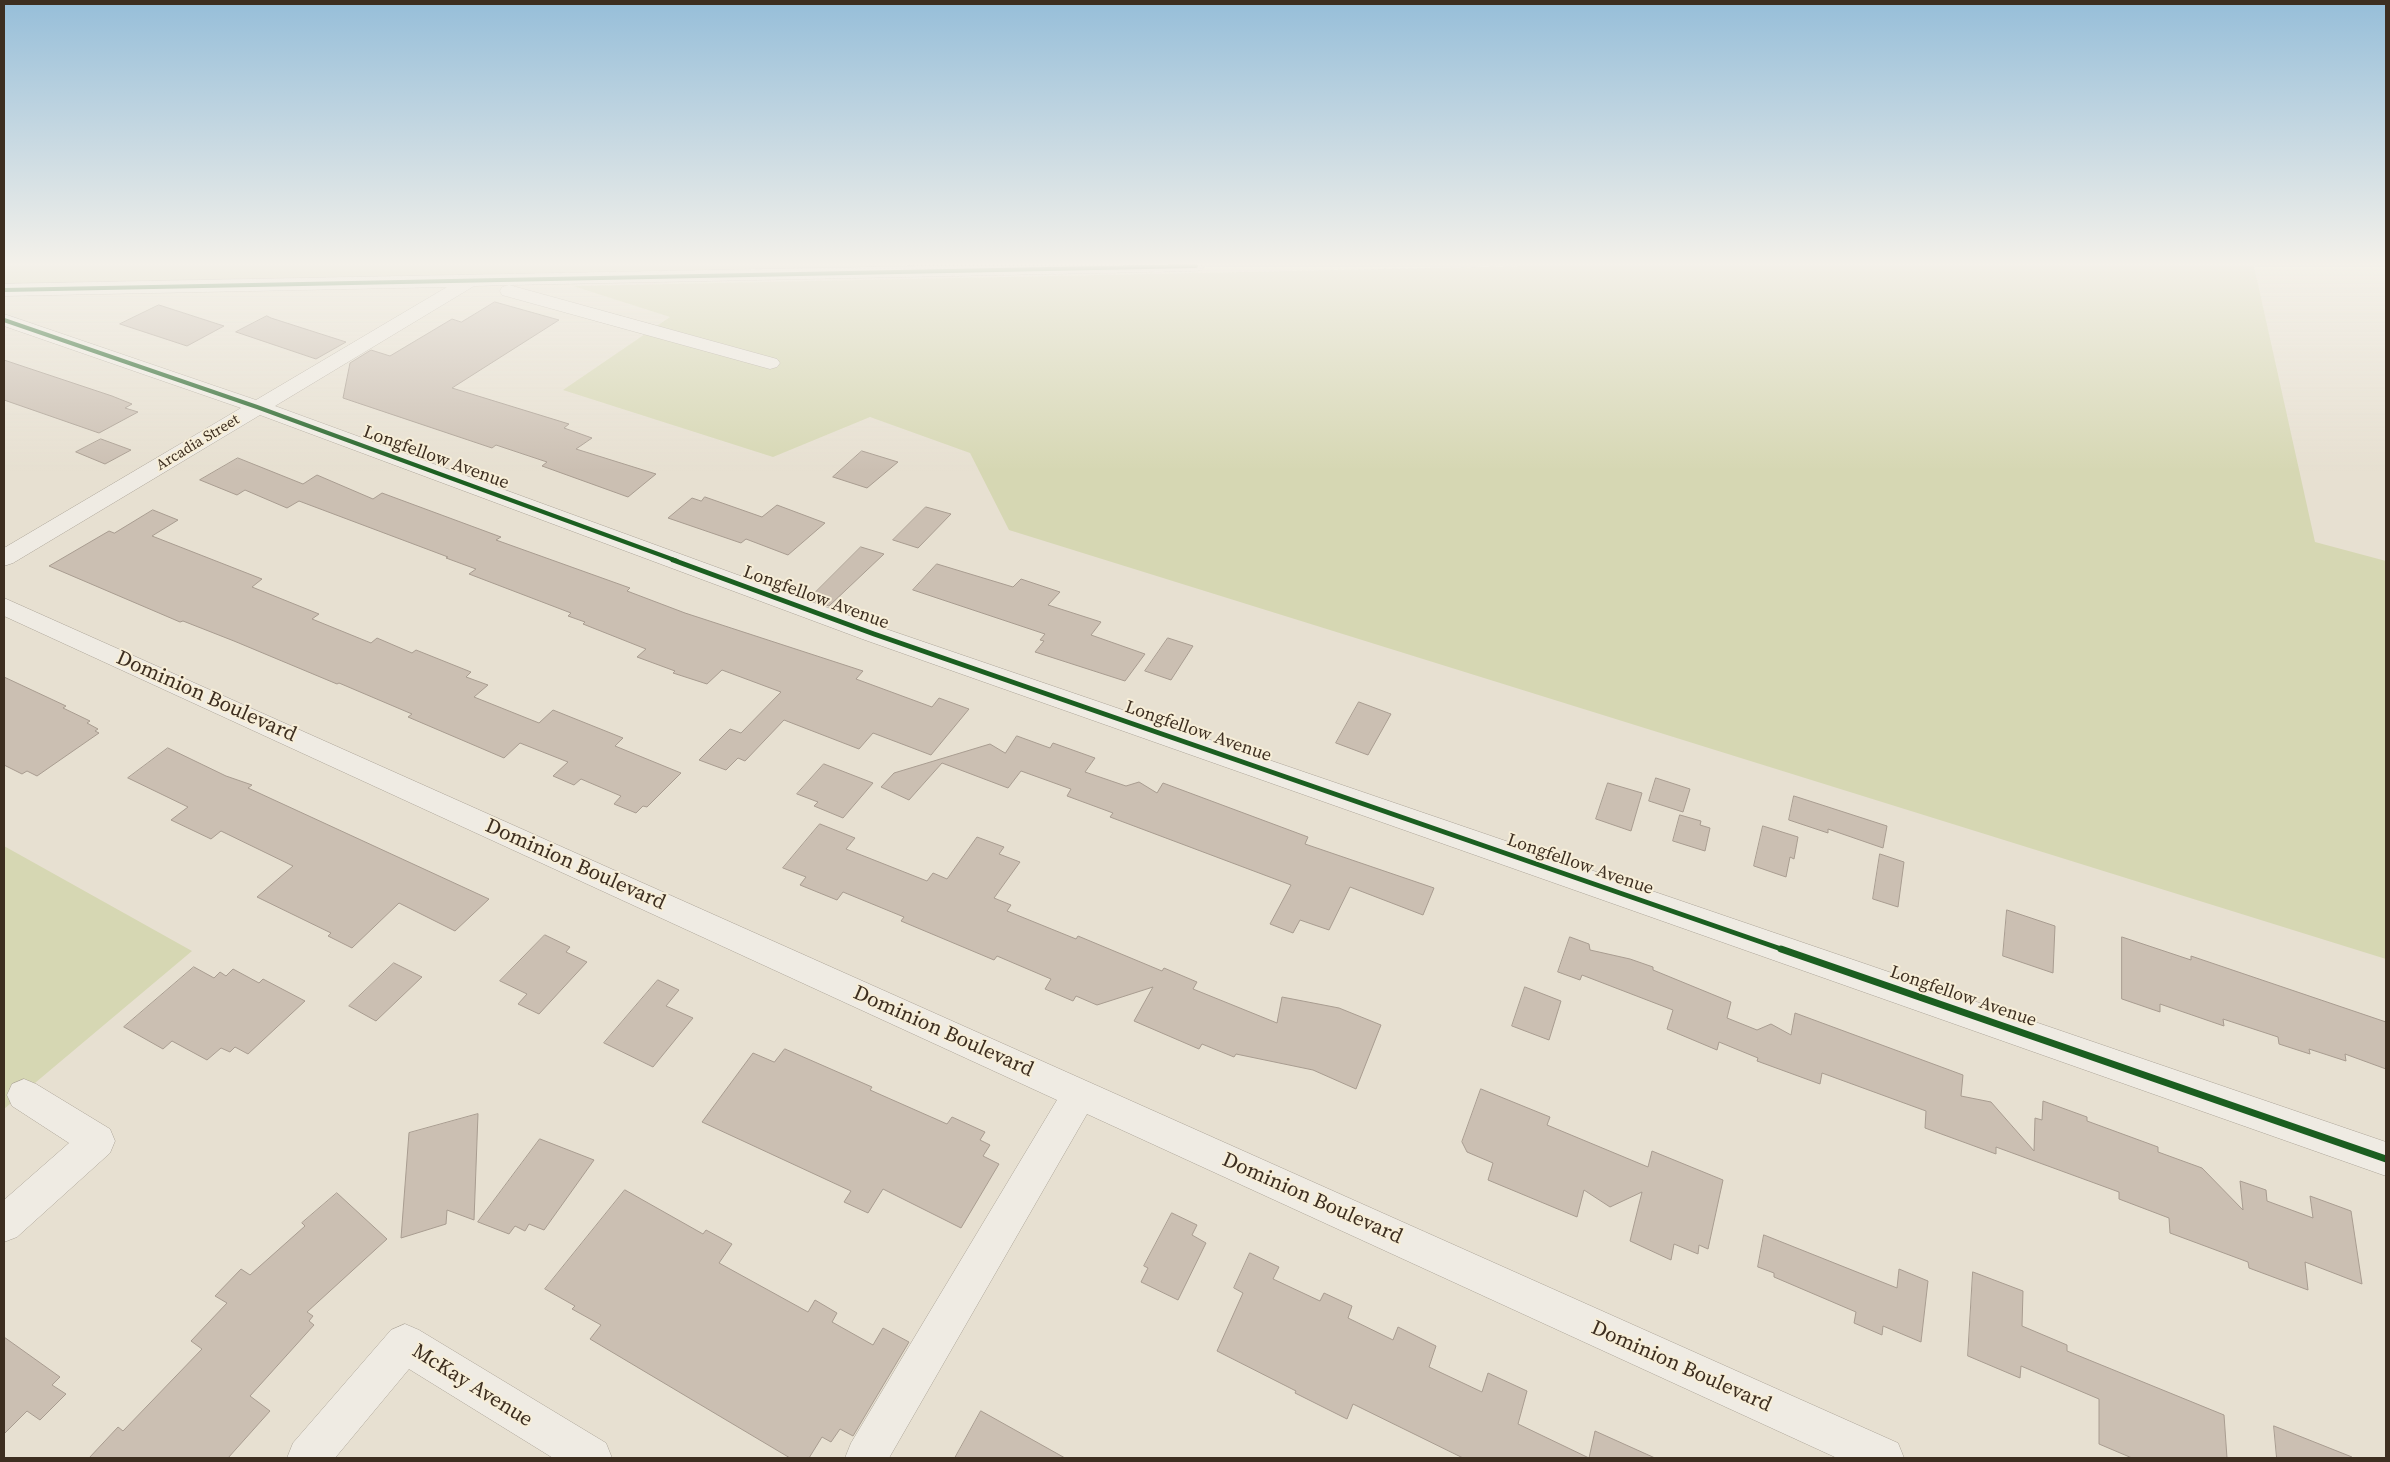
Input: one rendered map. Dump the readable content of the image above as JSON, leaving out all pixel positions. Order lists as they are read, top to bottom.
{
  "streets": {
    "street": [
      "Arcadia Street",
      "Longfellow Avenue",
      "Dominion Boulevard",
      "McKay Avenue"
    ]
  },
  "crossings": [
    ["Arcadia Street", "Longfellow Avenue"]
  ]
}
